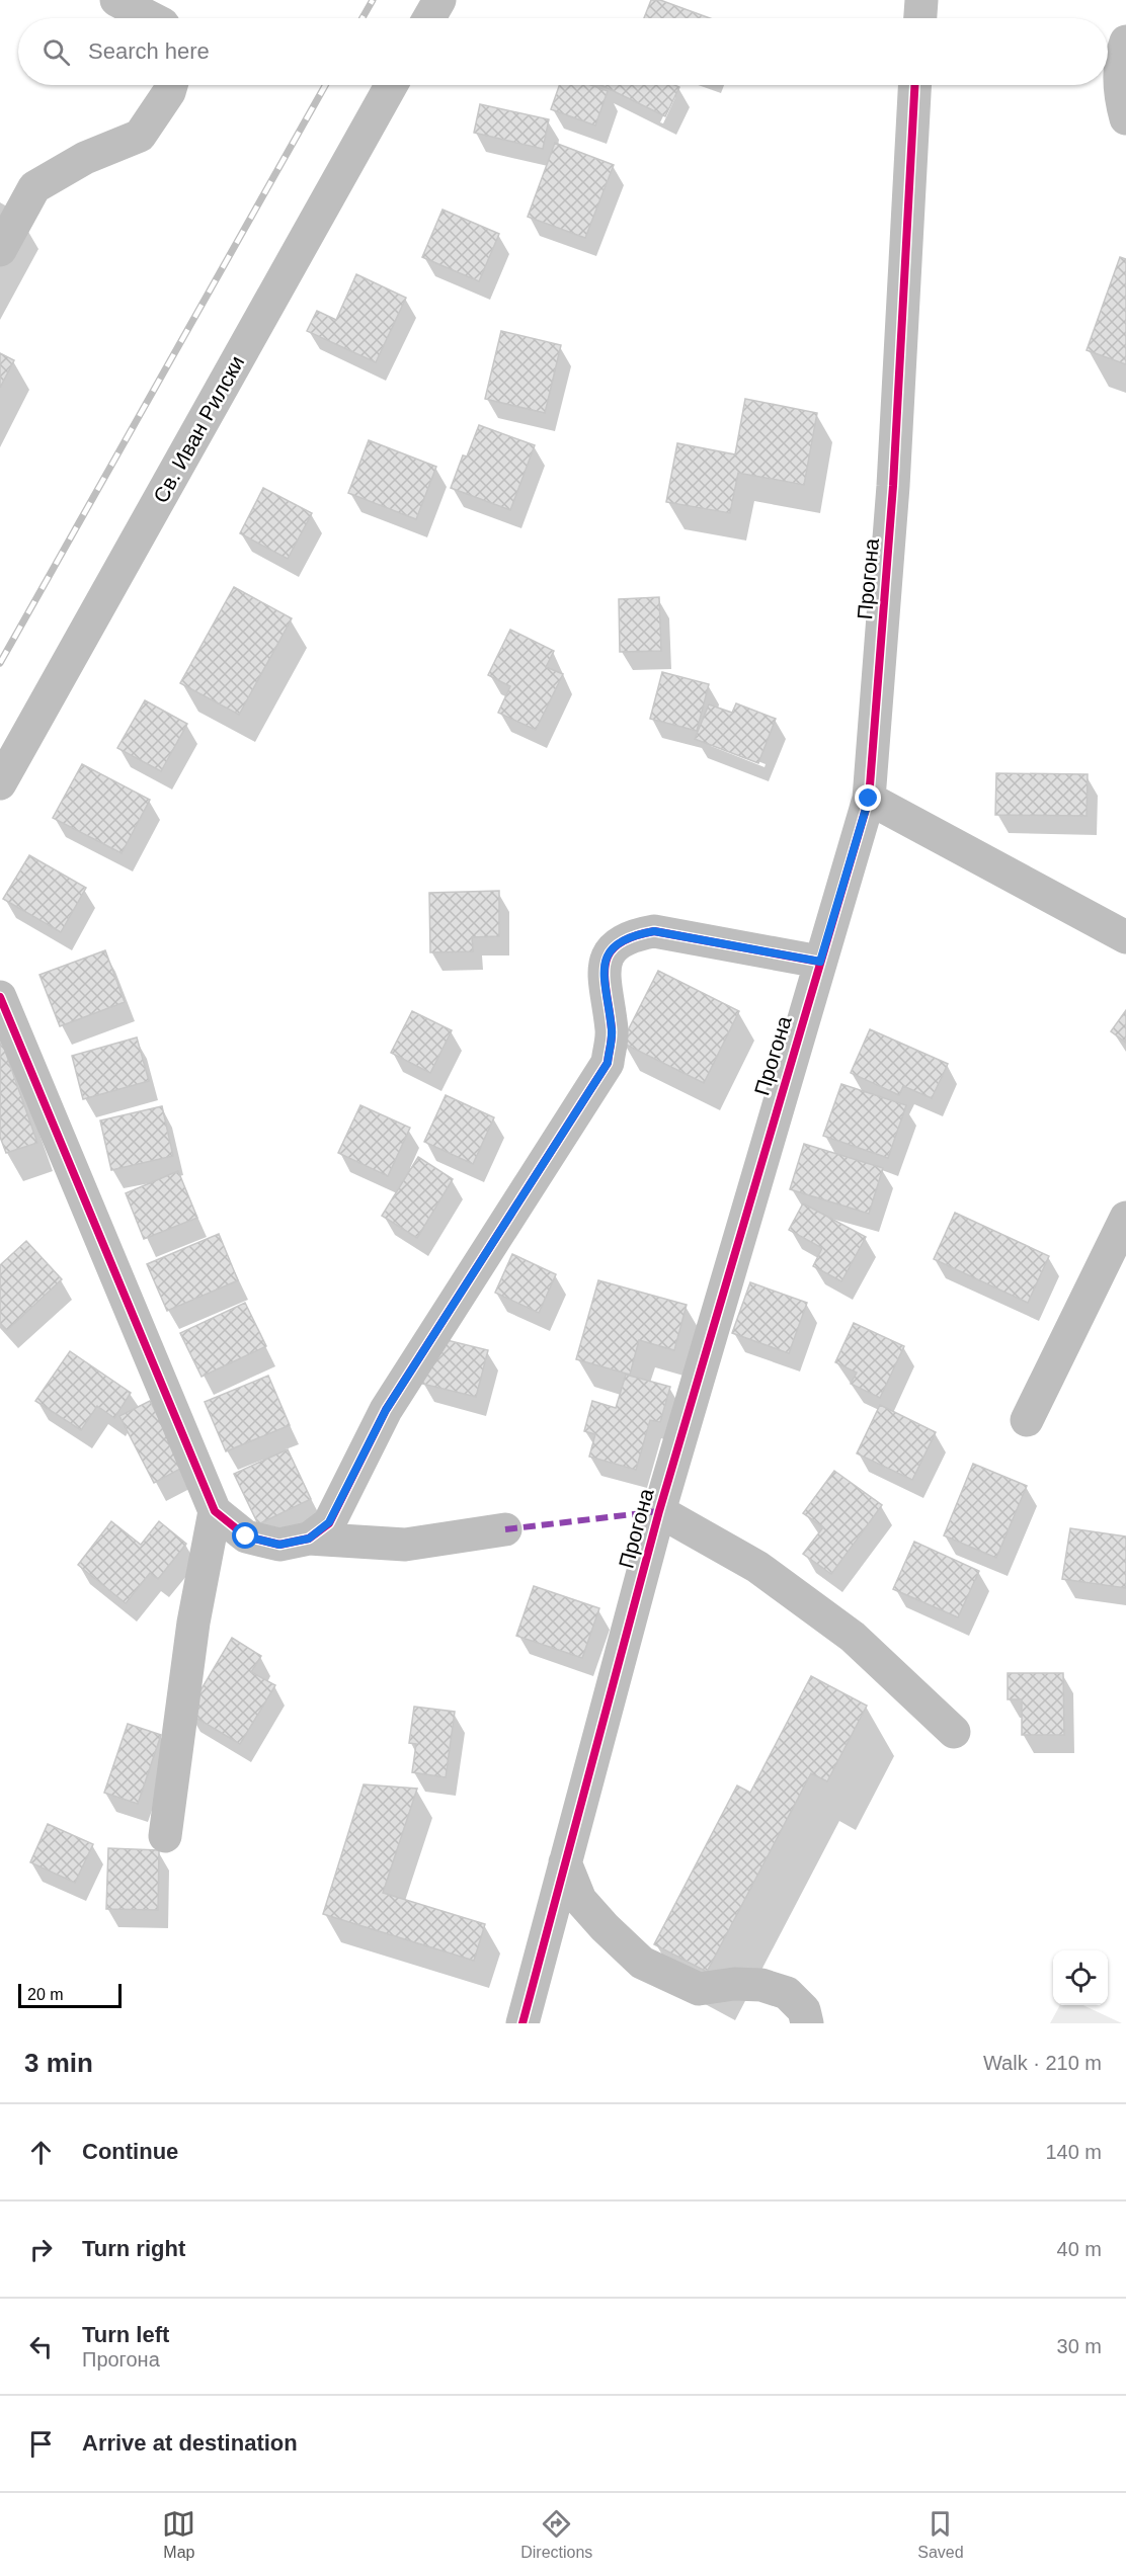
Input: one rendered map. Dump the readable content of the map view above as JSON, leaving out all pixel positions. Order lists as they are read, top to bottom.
{
  "streets": {
    "street": ["Св. Иван Рилски", "Прогона"]
  },
  "scale_bar": "20 m",
  "page": {
    "search": "Search here",
    "scale": "20 m",
    "heading": ["3 min", "Walk · 210 m"],
    "list": [
      ["Continue", "140 m"],
      ["Turn right", "40 m"],
      ["Turn left", "Прогона", "30 m"],
      "Arrive at destination"
    ],
    "nav": ["Map", "Directions", "Saved"]
  }
}
